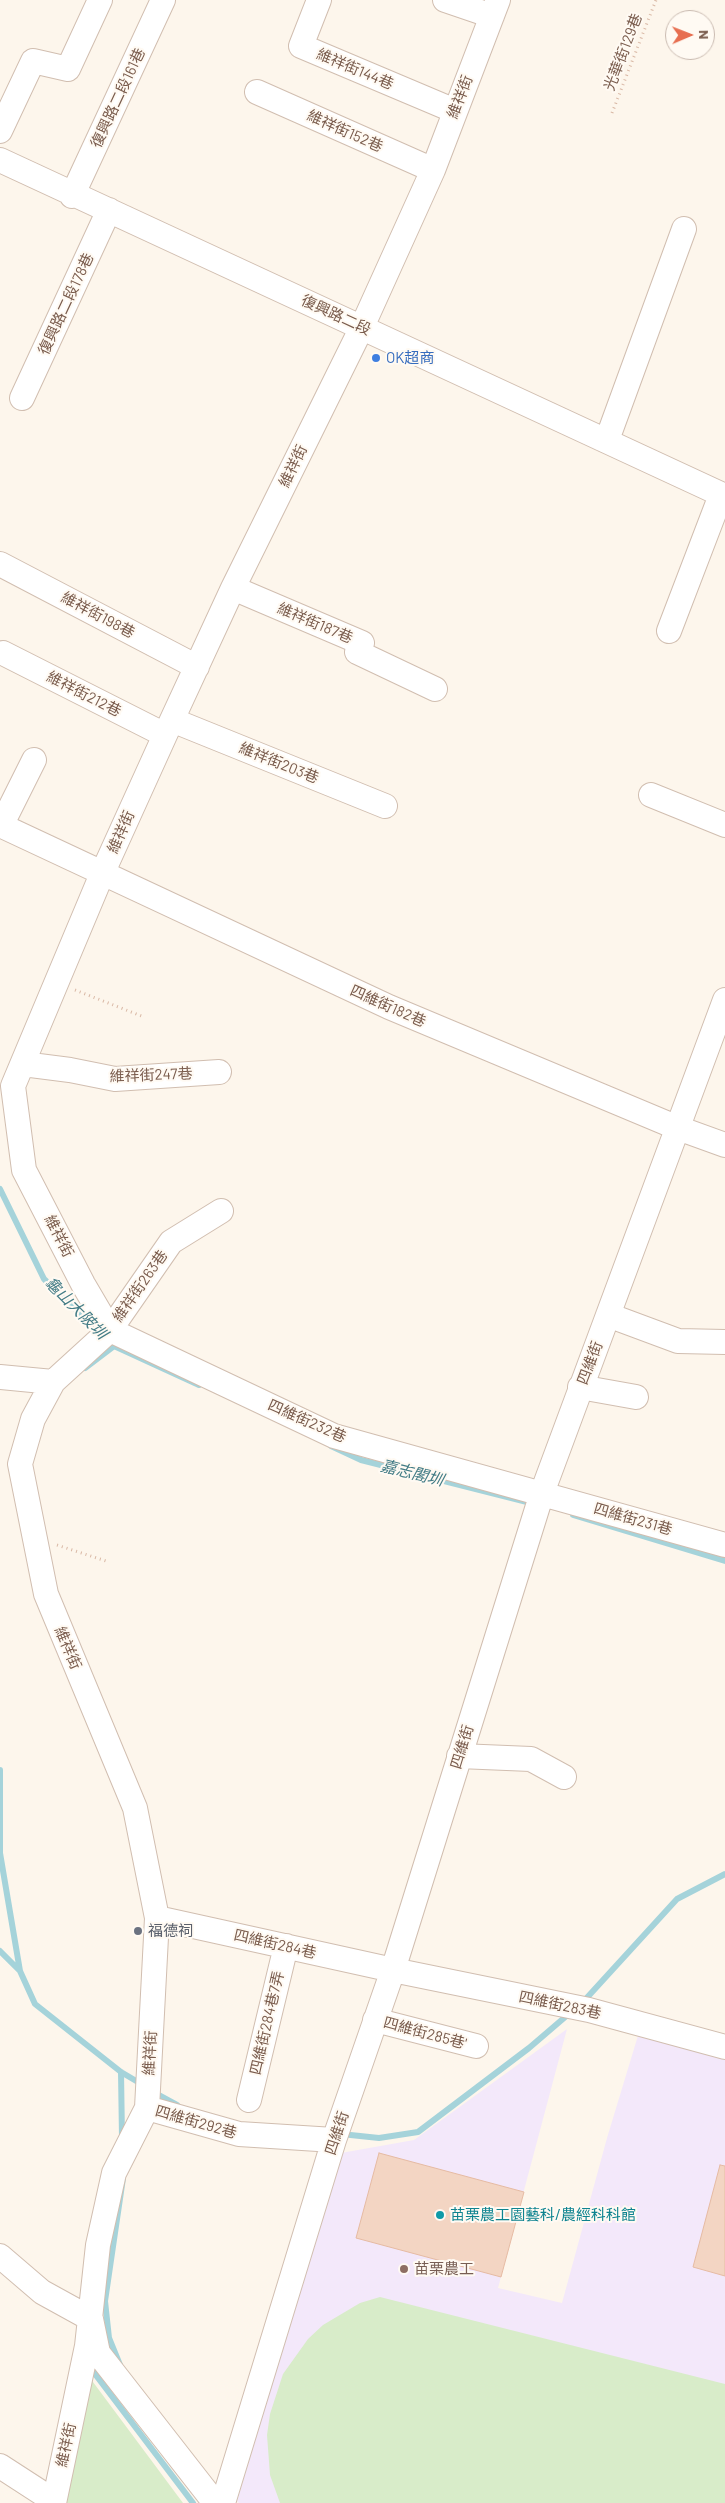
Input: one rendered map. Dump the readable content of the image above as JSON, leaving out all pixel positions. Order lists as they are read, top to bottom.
{
  "streets": {
    "street": [
      "維祥街144巷",
      "維祥街",
      "復興路二段161巷",
      "維祥街152巷",
      "復興路二段178巷",
      "復興路二段",
      "維祥街198巷",
      "維祥街187巷",
      "維祥街212巷",
      "維祥街203巷",
      "四維街182巷",
      "維祥街247巷",
      "維祥街263巷",
      "四維街",
      "四維街232巷",
      "四維街231巷",
      "四維街284巷",
      "四維街283巷",
      "四維街284巷7弄",
      "四維街285巷'",
      "四維街292巷"
    ],
    "path": ["光華街129巷"]
  },
  "crossings": [
    ["維祥街144巷", "維祥街"],
    ["維祥街", "維祥街152巷"],
    ["維祥街", "復興路二段"],
    ["維祥街", "維祥街198巷"],
    ["維祥街", "維祥街187巷"],
    ["維祥街", "維祥街212巷"],
    ["維祥街", "維祥街203巷"],
    ["維祥街", "四維街182巷"],
    ["維祥街", "維祥街247巷"],
    ["維祥街", "維祥街263巷"],
    ["維祥街", "四維街232巷"],
    ["維祥街", "四維街284巷"],
    ["維祥街", "四維街292巷"],
    ["復興路二段161巷", "復興路二段"],
    ["復興路二段178巷", "復興路二段"],
    ["維祥街212巷", "維祥街203巷"],
    ["四維街182巷", "四維街"],
    ["維祥街263巷", "四維街232巷"],
    ["四維街", "四維街232巷"],
    ["四維街", "四維街231巷"],
    ["四維街", "四維街284巷"],
    ["四維街", "四維街283巷"],
    ["四維街", "四維街285巷'"],
    ["四維街", "四維街292巷"],
    ["四維街232巷", "四維街231巷"],
    ["四維街284巷", "四維街283巷"],
    ["四維街284巷", "四維街284巷7弄"]
  ],
  "water": ["龜山大陂圳", "嘉志閣圳"],
  "places": [
    "OK超商",
    "福德祠",
    "苗栗農工園藝科/農經科科館",
    "苗栗農工"
  ],
  "north": "right"
}
